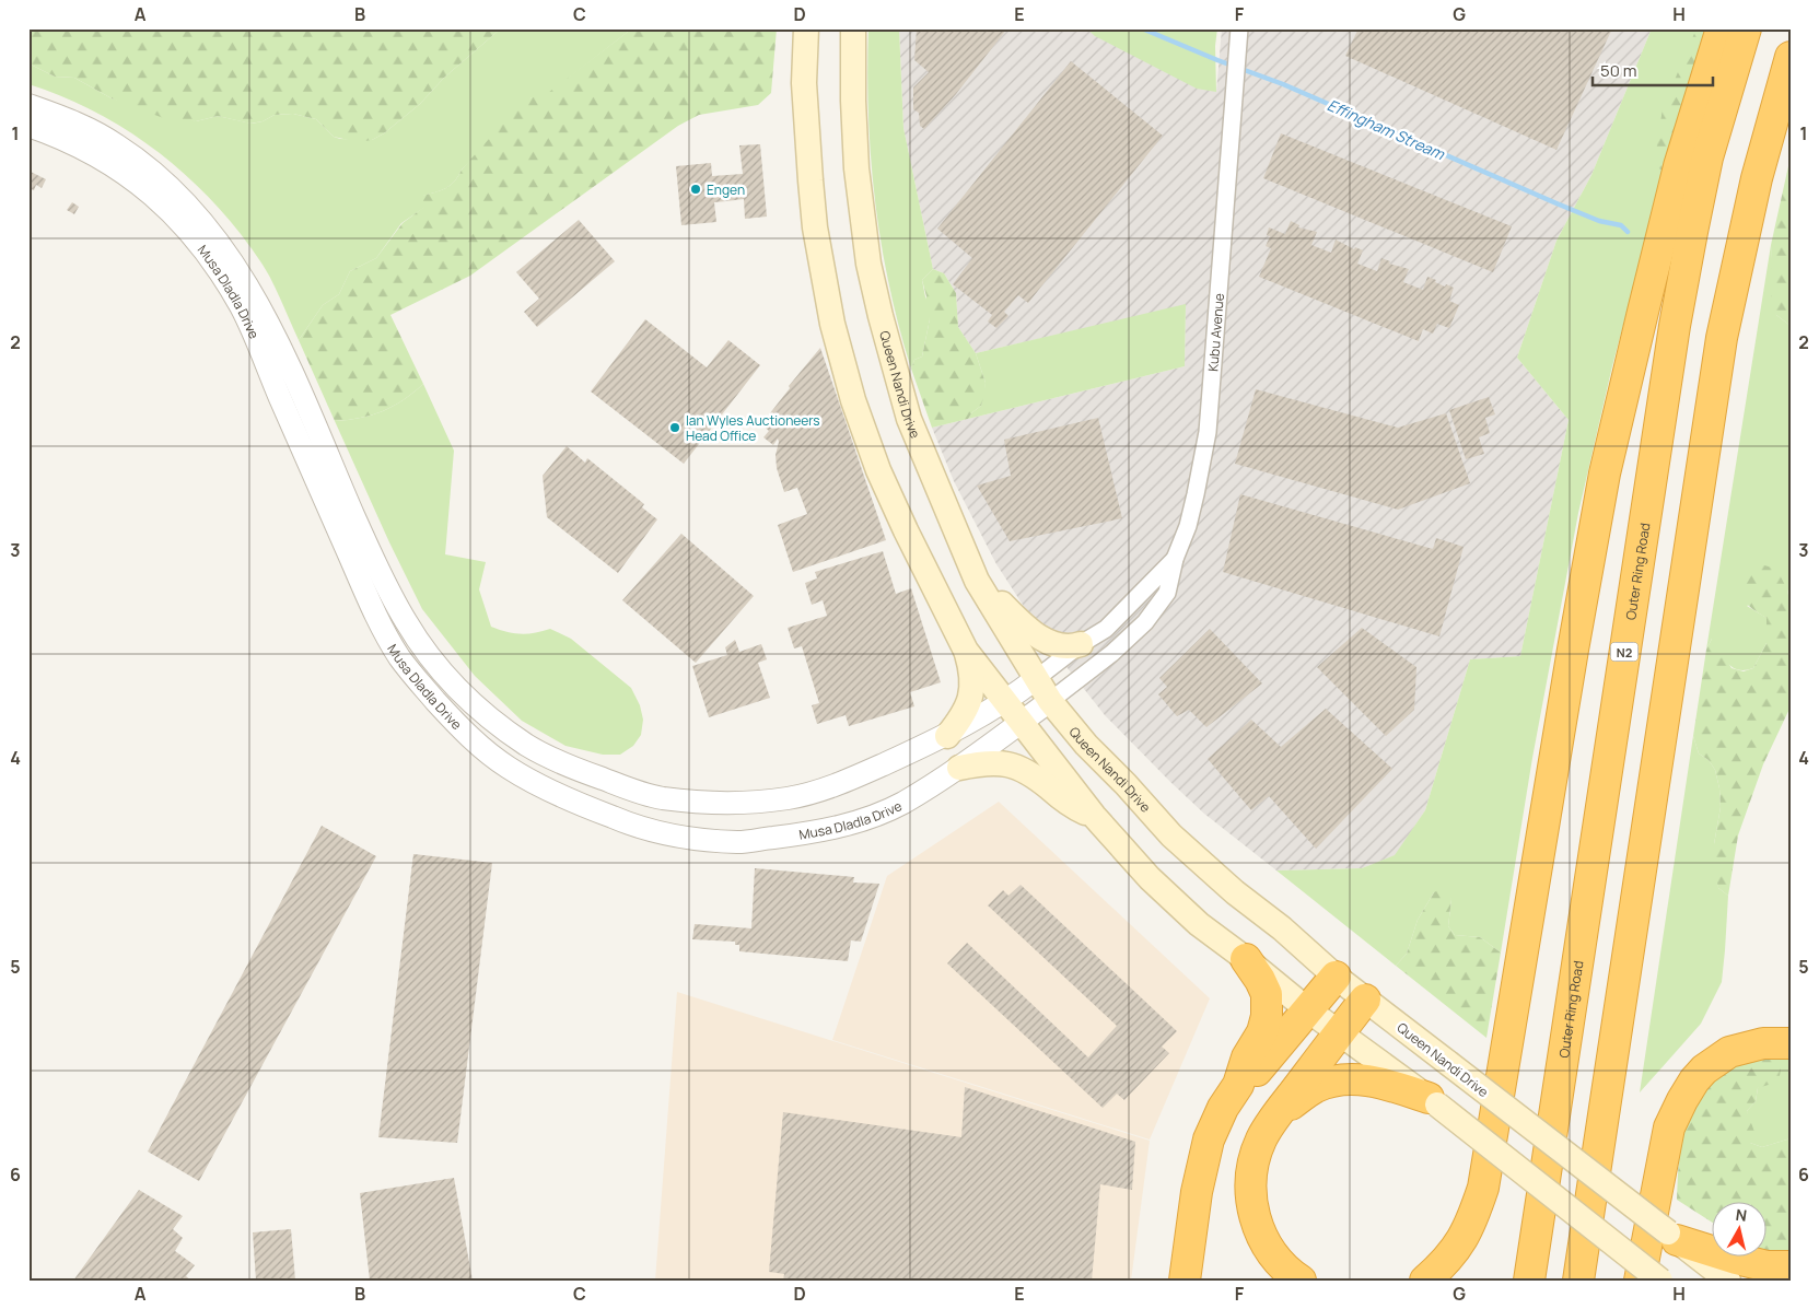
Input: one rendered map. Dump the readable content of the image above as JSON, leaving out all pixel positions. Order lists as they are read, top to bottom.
{
  "streets": {
    "highway": ["Outer Ring Road", "N2"],
    "main road": ["Queen Nandi Drive"],
    "street": ["Musa Dladla Drive", "Kubu Avenue"]
  },
  "crossings": [
    ["Musa Dladla Drive", "Kubu Avenue"],
    ["Musa Dladla Drive", "Queen Nandi Drive"],
    ["Kubu Avenue", "Queen Nandi Drive"]
  ],
  "water": ["Effingham Stream"],
  "places": ["Engen", "Ian Wyles Auctioneers Head Office"],
  "scale_bar": "50 m",
  "north": "top",
  "grid": {
    "columns": [
      "A",
      "B",
      "C",
      "D",
      "E",
      "F",
      "G",
      "H"
    ],
    "rows": [
      "1",
      "2",
      "3",
      "4",
      "5",
      "6"
    ]
  }
}
